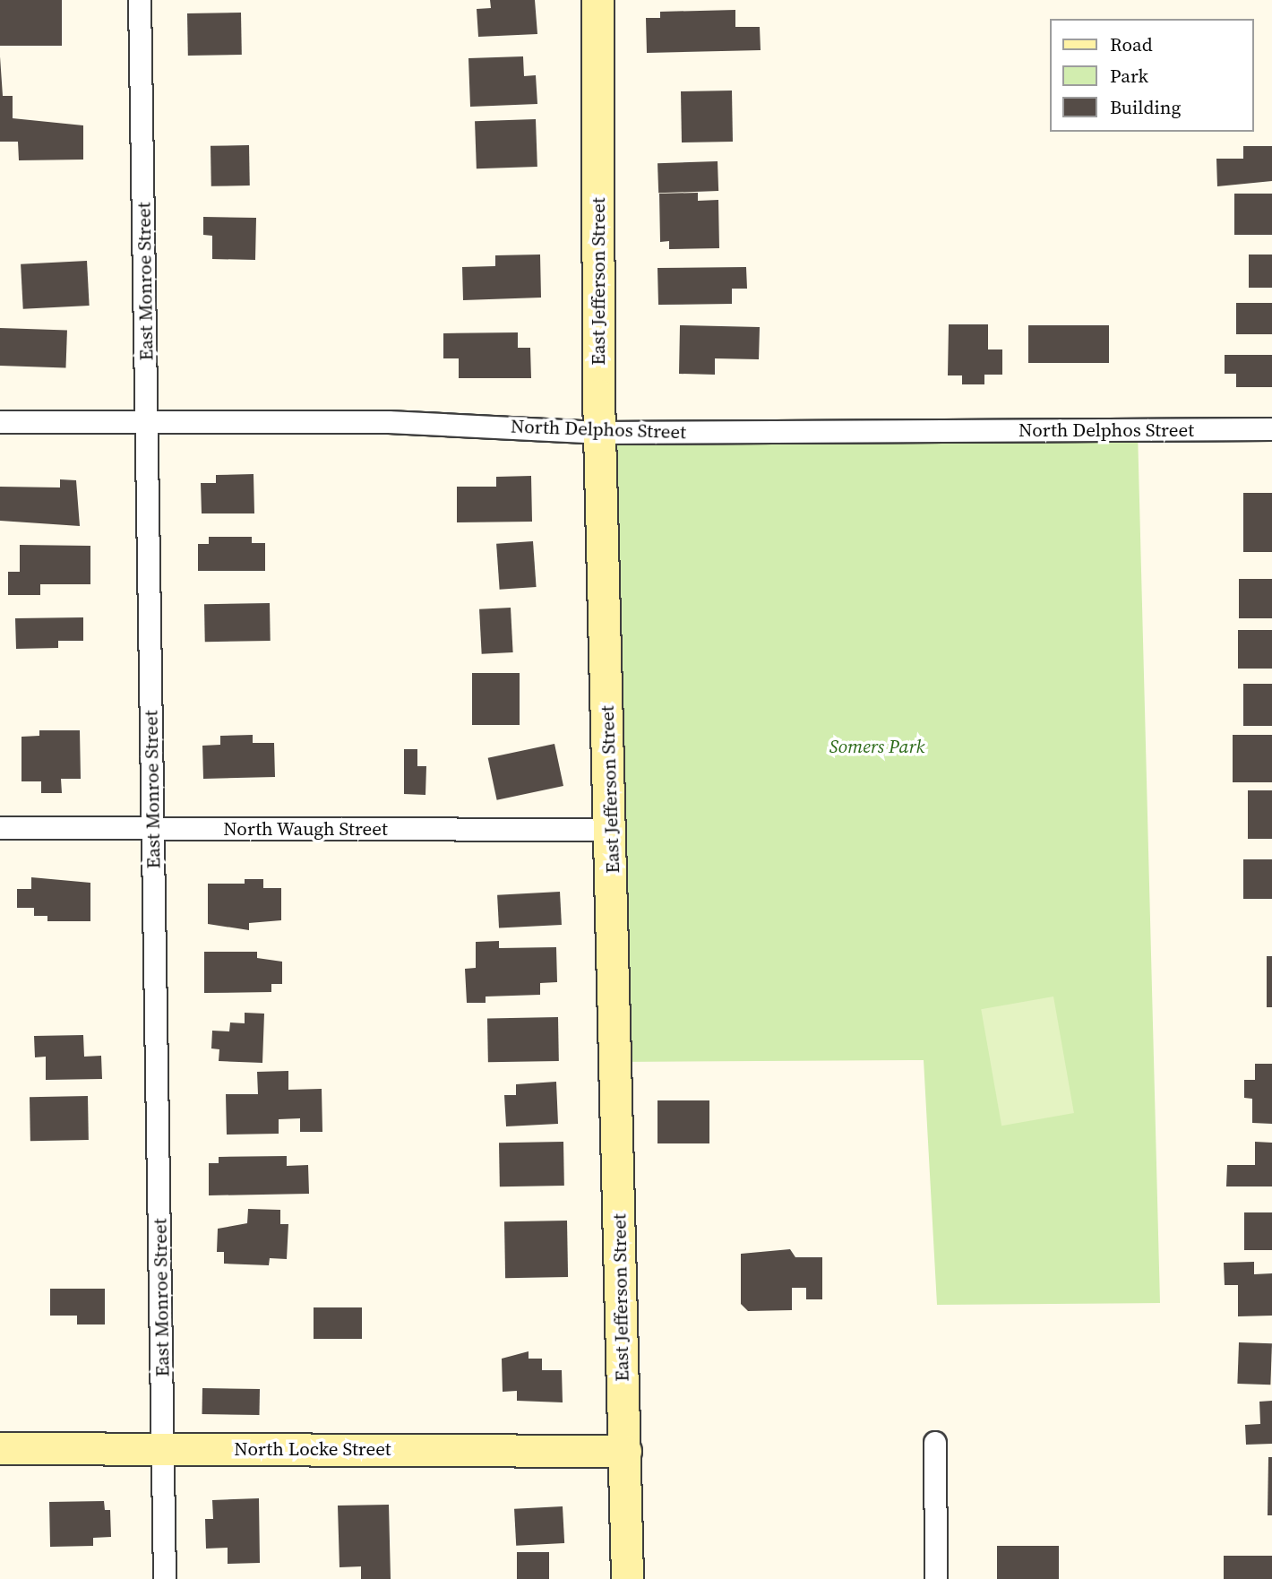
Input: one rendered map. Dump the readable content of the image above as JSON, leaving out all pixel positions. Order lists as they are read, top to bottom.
{
  "streets": {
    "street": [
      "East Monroe Street",
      "East Jefferson Street",
      "North Delphos Street",
      "North Waugh Street",
      "North Locke Street"
    ]
  },
  "crossings": [
    ["East Monroe Street", "North Delphos Street"],
    ["East Monroe Street", "North Waugh Street"],
    ["East Monroe Street", "North Locke Street"],
    ["East Jefferson Street", "North Delphos Street"],
    ["East Jefferson Street", "North Waugh Street"],
    ["East Jefferson Street", "North Locke Street"]
  ],
  "parks": ["Somers Park"],
  "legend": ["Road", "Park", "Building"]
}
